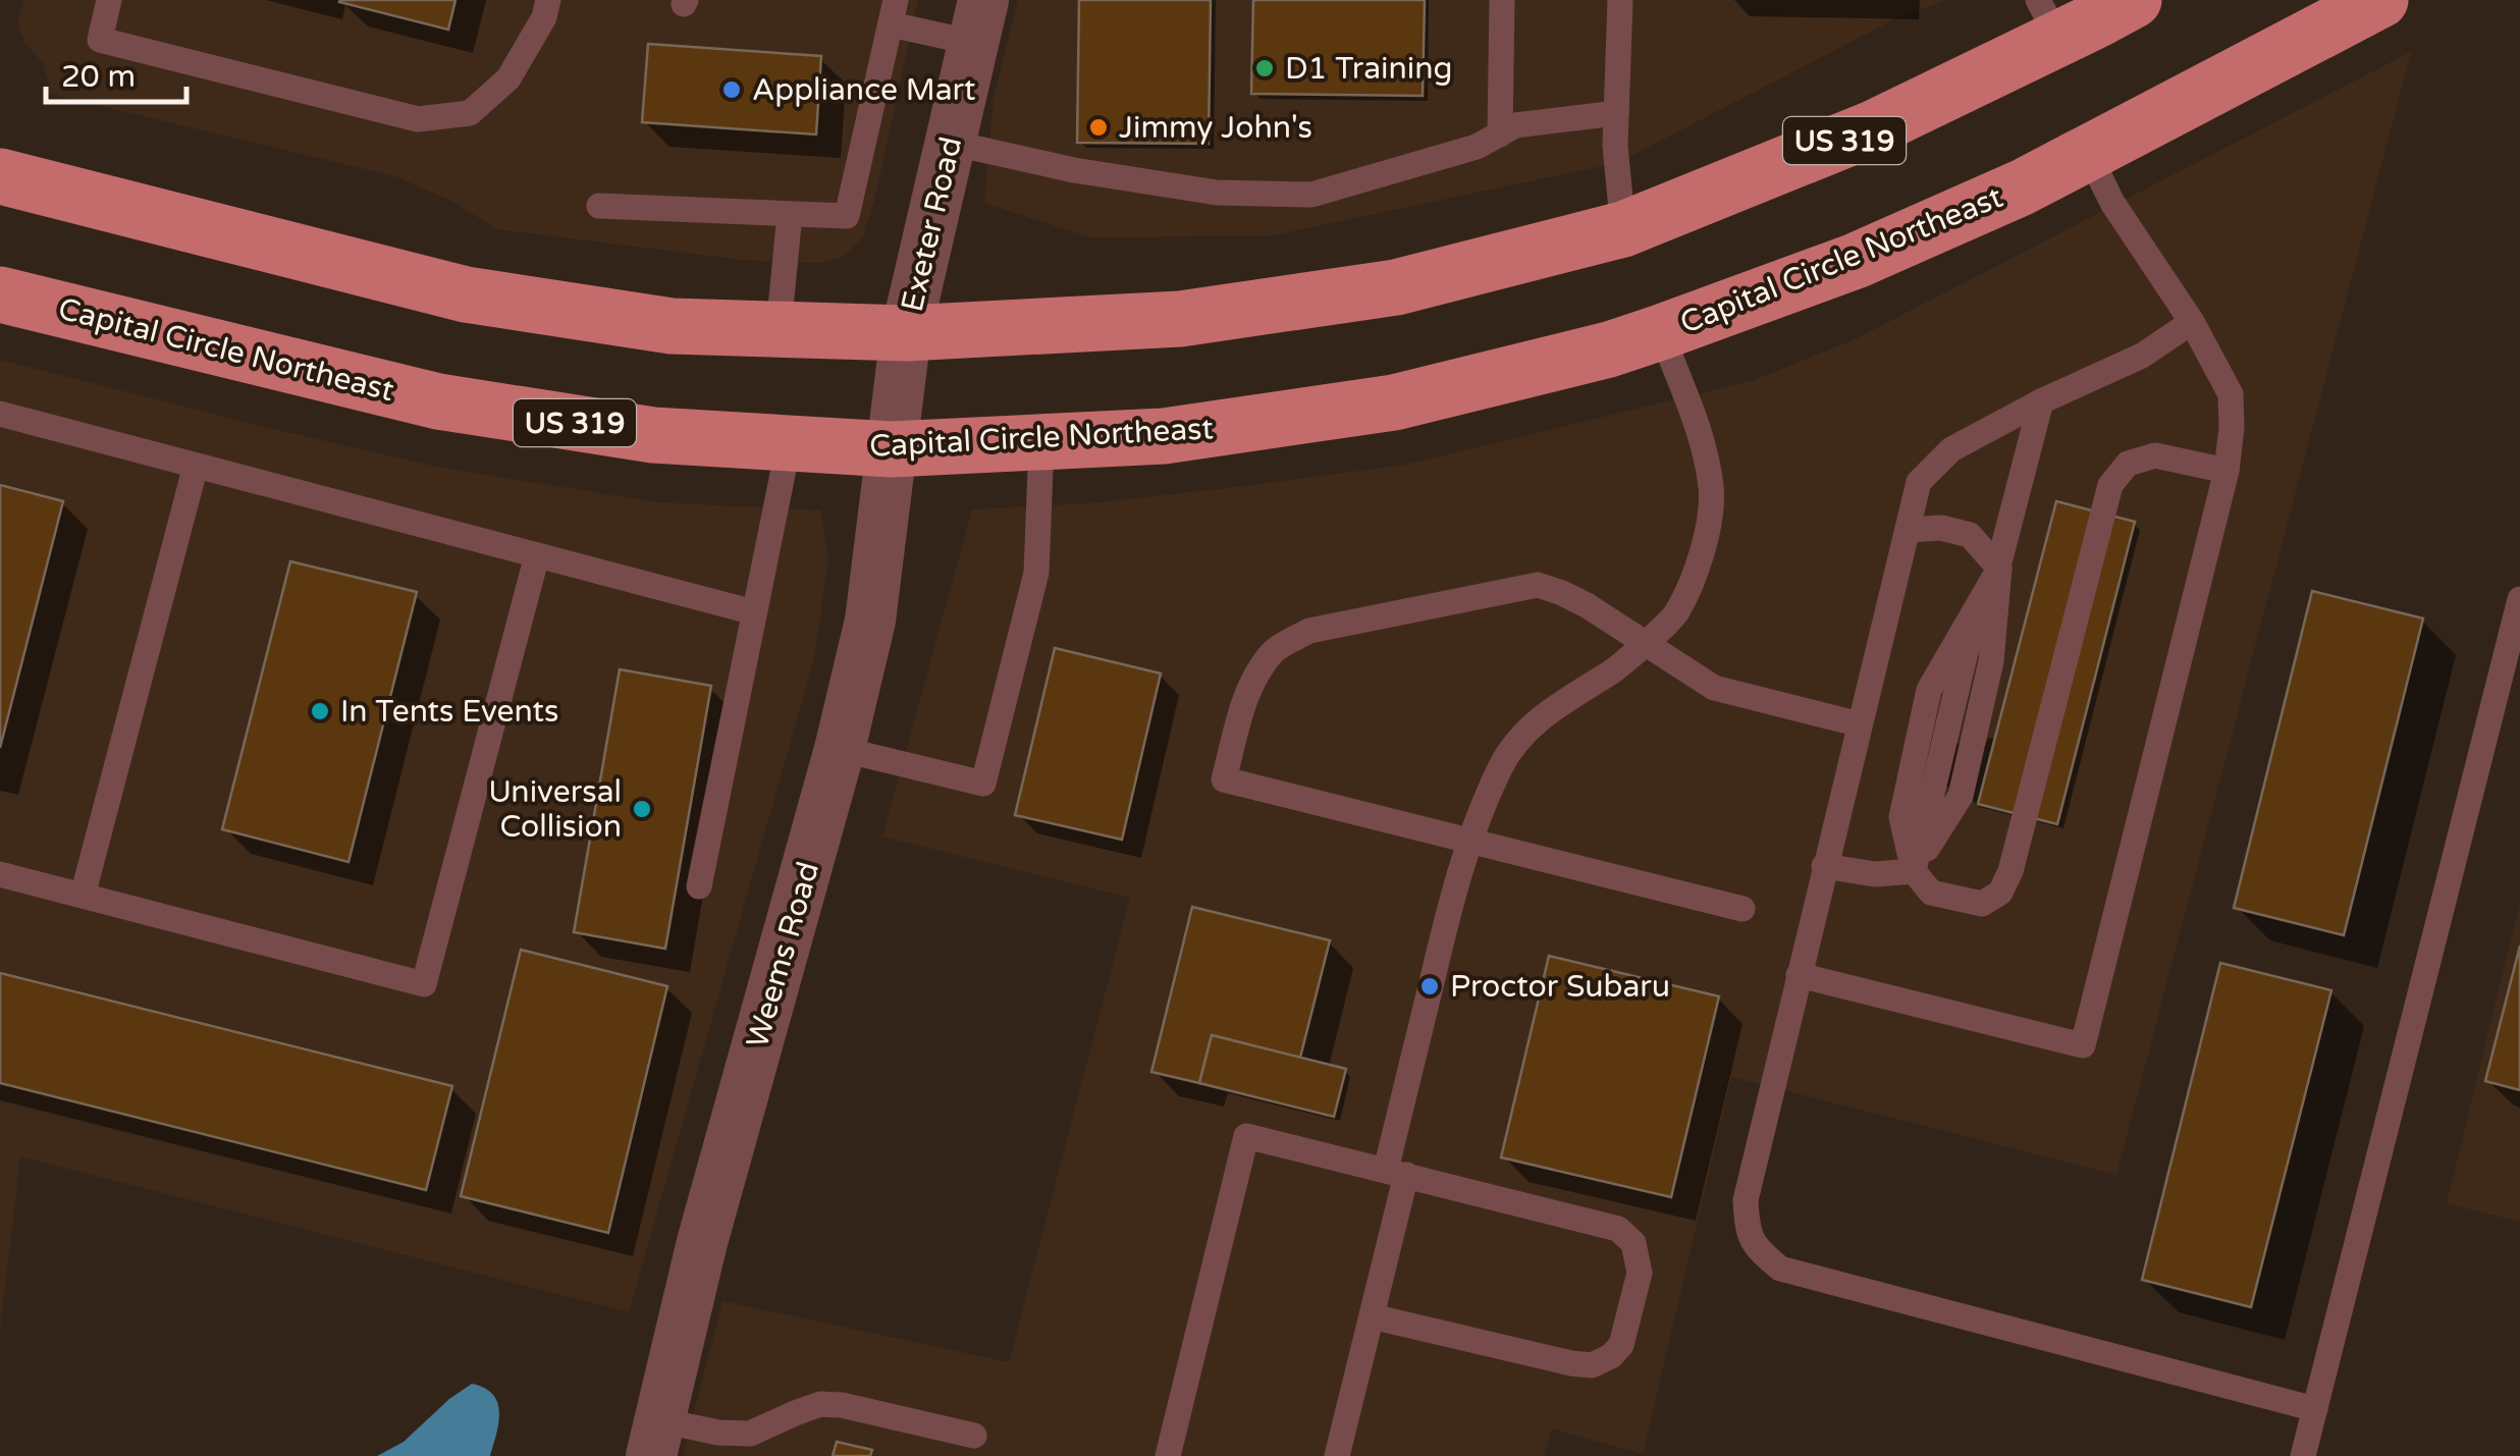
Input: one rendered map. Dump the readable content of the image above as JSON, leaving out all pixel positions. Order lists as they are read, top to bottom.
{
  "streets": {
    "main road": ["US 319", "Capital Circle Northeast"],
    "street": ["Exeter Road", "Weems Road"]
  },
  "crossings": [
    ["US 319", "Exeter Road"],
    ["Exeter Road", "Capital Circle Northeast"],
    ["Exeter Road", "Weems Road"],
    ["Capital Circle Northeast", "Weems Road"]
  ],
  "places": [
    "D1 Training",
    "Appliance Mart",
    "Jimmy John's",
    "In Tents Events",
    "Universal Collision",
    "Proctor Subaru"
  ],
  "scale_bar": "20 m"
}
